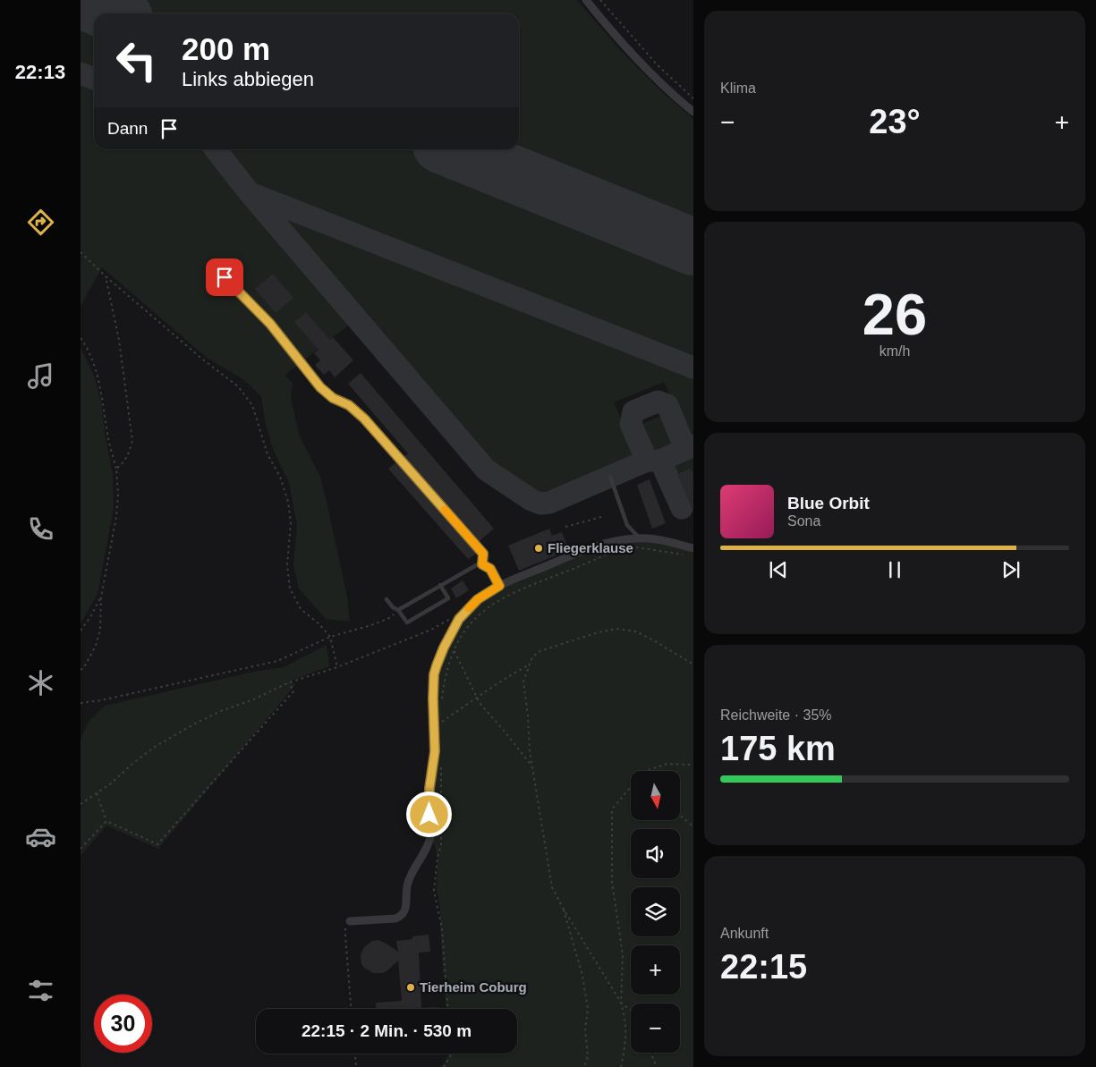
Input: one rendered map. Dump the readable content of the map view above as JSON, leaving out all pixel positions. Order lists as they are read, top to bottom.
{
  "places": ["Fliegerklause", "Tierheim Coburg"],
  "north": "bottom",
  "page": {
    "tabs": "22:13",
    "tile": [
      "Klima",
      ["26", "km/h"],
      ["Reichweite · 35%", "175 km"],
      ["Ankunft", "22:15"]
    ],
    "turn": ["200 m", "Links abbiegen"],
    "heat": ["−", "23°", "+"],
    "then": "Dann",
    "song": ["Blue Orbit", "Sona"],
    "map_buttons": ["+", "−"],
    "limit": "30",
    "trip": "22:15 · 2 Min. · 530 m"
  }
}
